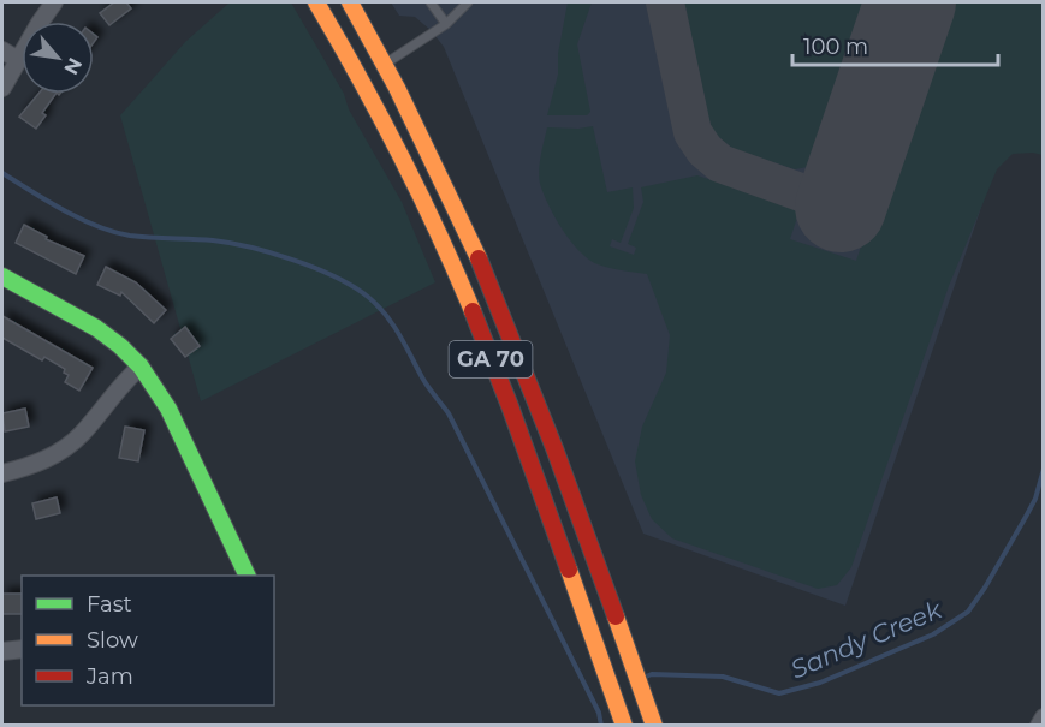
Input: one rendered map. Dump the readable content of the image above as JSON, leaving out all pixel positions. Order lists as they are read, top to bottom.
{
  "streets": {
    "main road": ["GA 70"]
  },
  "water": ["Sandy Creek"],
  "legend": ["Fast", "Slow", "Jam"],
  "scale_bar": "100 m",
  "north": "bottom right"
}
